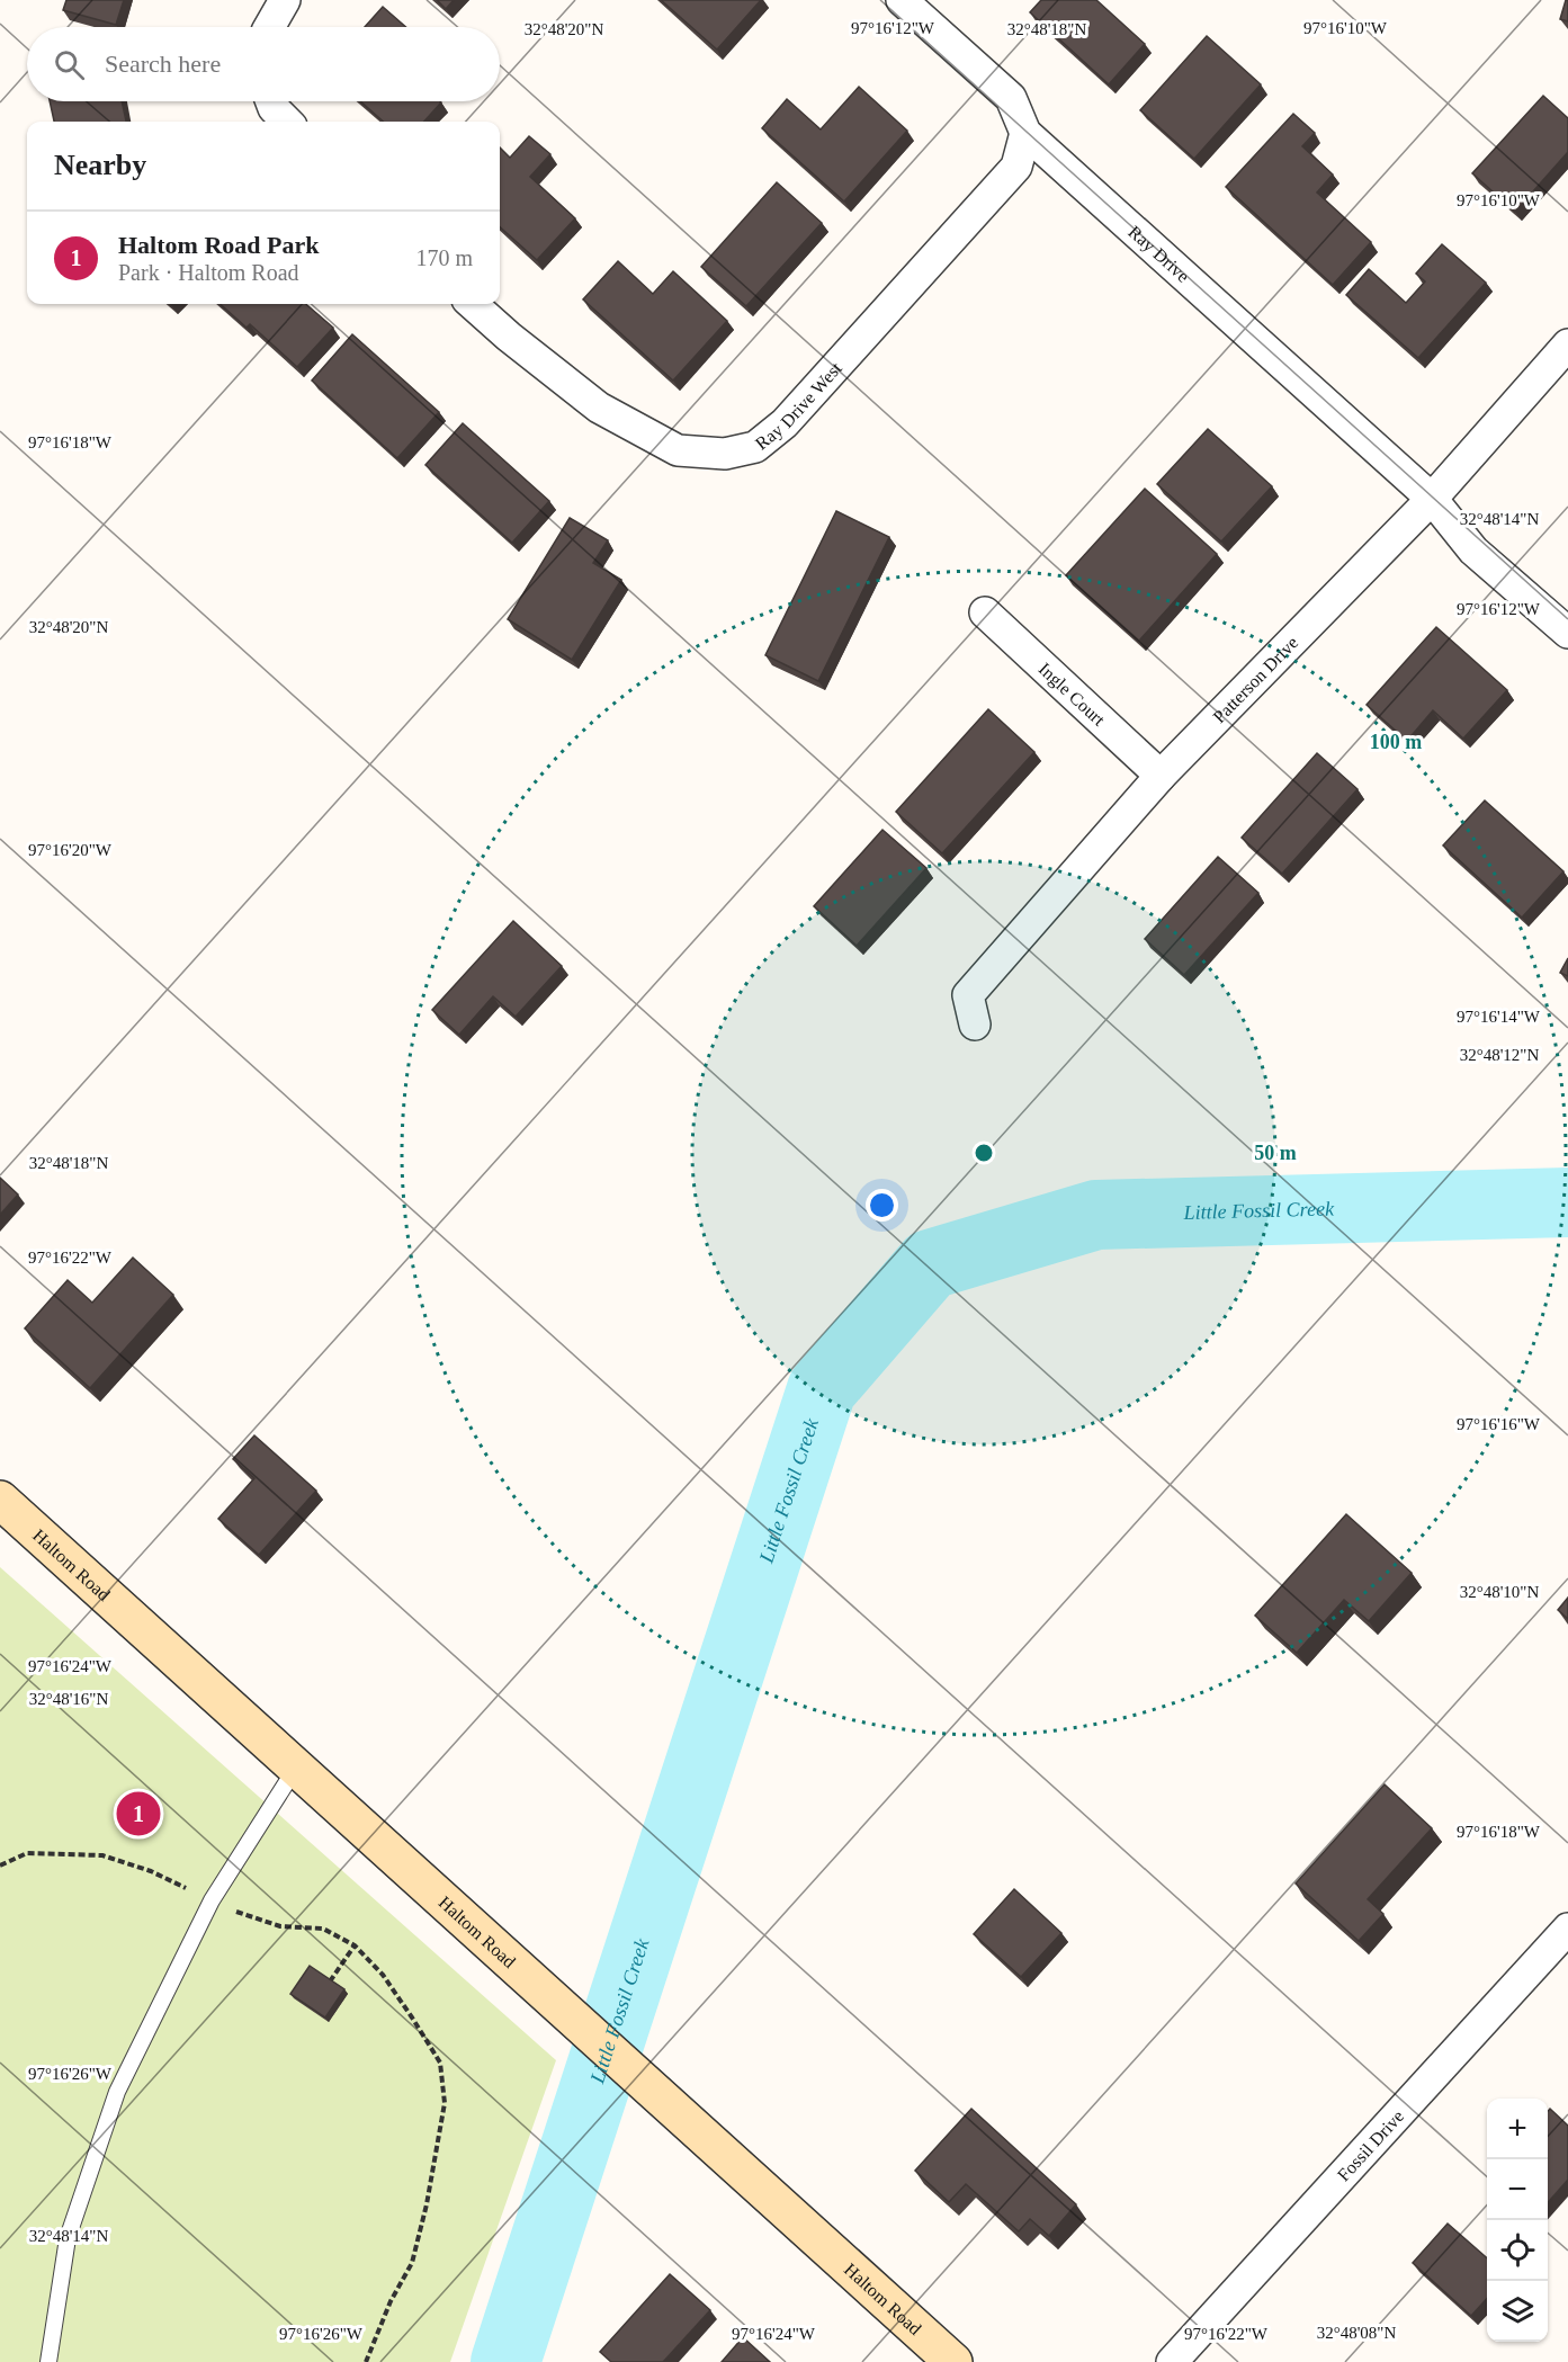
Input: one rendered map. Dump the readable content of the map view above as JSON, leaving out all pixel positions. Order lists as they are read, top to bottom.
{
  "streets": {
    "main road": ["Haltom Road"],
    "street": [
      "Ray Drive",
      "Ray Drive West",
      "Patterson Drive",
      "Ingle Court",
      "Fossil Drive"
    ]
  },
  "crossings": [
    ["Ray Drive", "Ray Drive West"],
    ["Ray Drive", "Patterson Drive"],
    ["Patterson Drive", "Ingle Court"]
  ],
  "water": ["Little Fossil Creek"],
  "page": {
    "search": "Search here",
    "heading": "Nearby",
    "list": [
      {
        "mark": "1",
        "name": "Haltom Road Park",
        "note": "Park · Haltom Road",
        "value": "170 m"
      }
    ],
    "pins": "1",
    "map_buttons": ["+", "−"]
  },
  "coordinates": [
    "97°16'12\"W",
    "97°16'10\"W",
    "32°48'20\"N",
    "32°48'18\"N",
    "97°16'18\"W",
    "32°48'14\"N",
    "97°16'20\"W",
    "97°16'14\"W",
    "32°48'12\"N",
    "97°16'22\"W",
    "97°16'16\"W",
    "32°48'10\"N",
    "97°16'24\"W",
    "32°48'16\"N",
    "97°16'26\"W",
    "32°48'08\"N"
  ],
  "rings": ["100 m", "50 m"]
}
